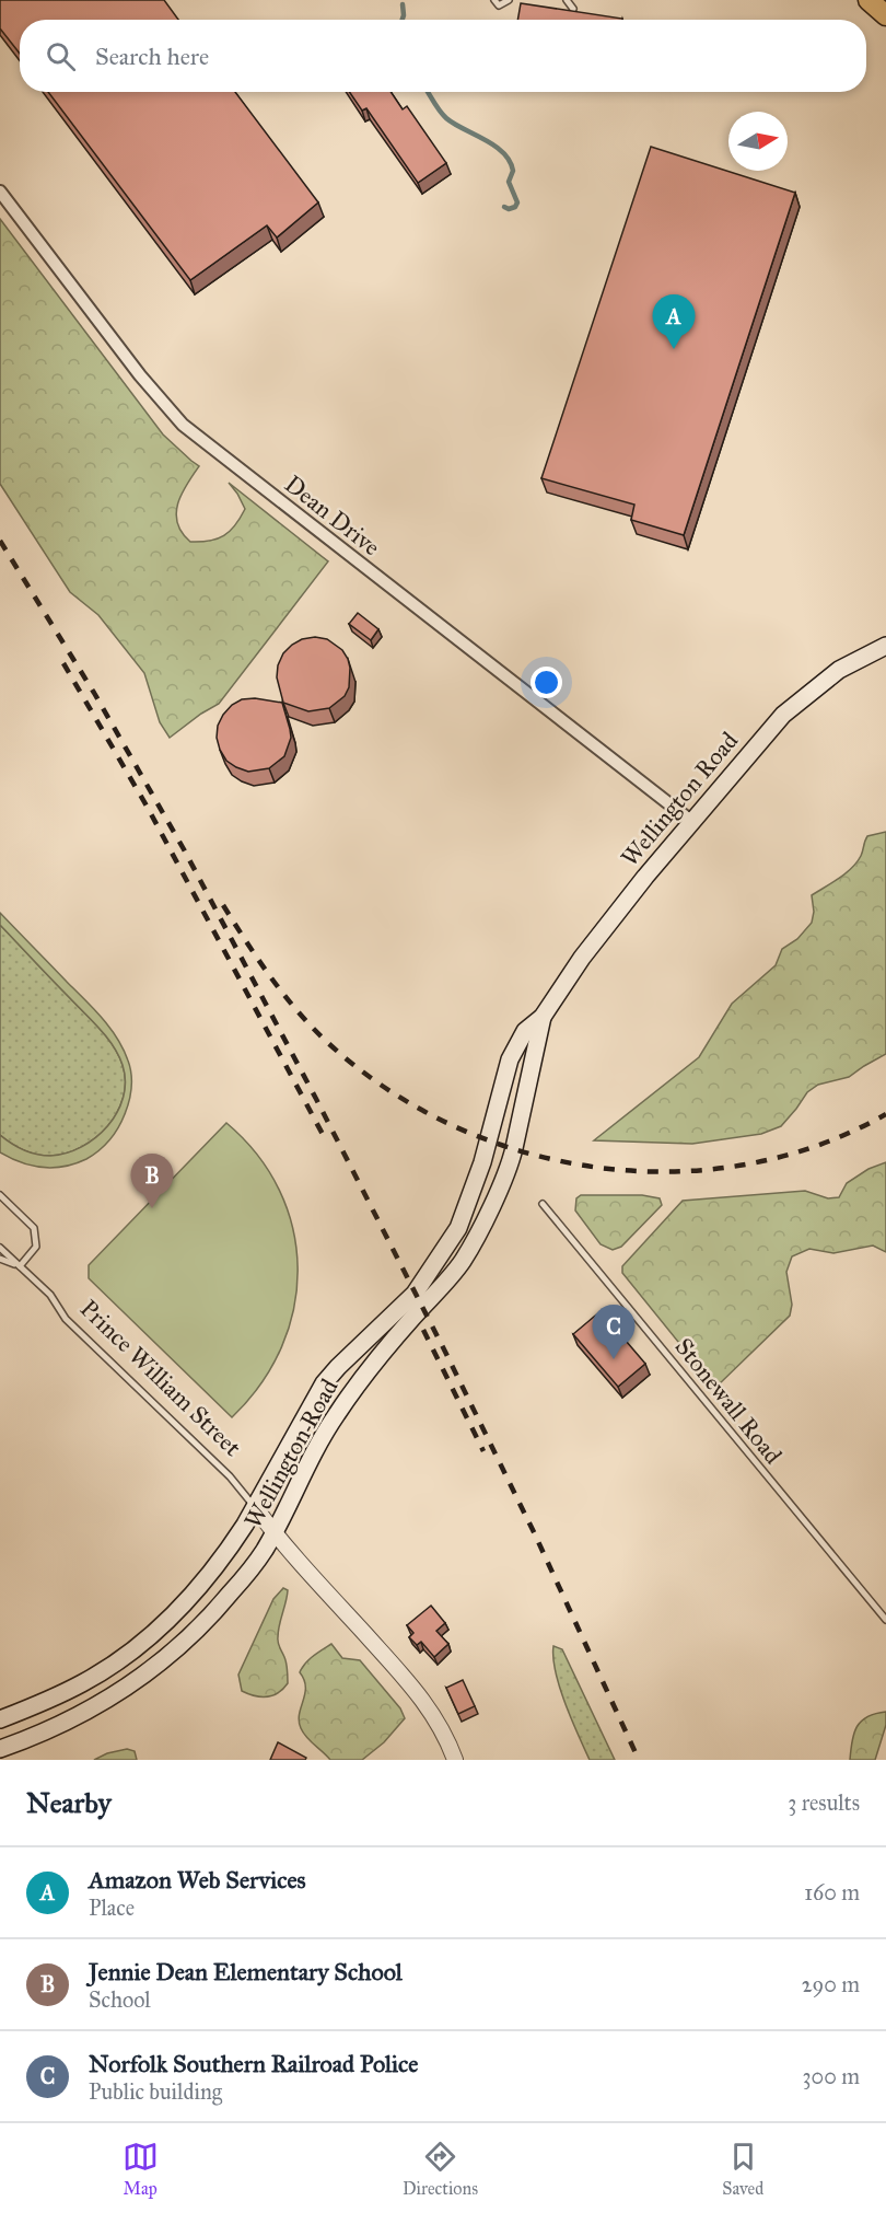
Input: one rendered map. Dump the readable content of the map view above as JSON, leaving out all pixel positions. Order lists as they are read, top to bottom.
{
  "streets": {
    "main road": ["Wellington Road"],
    "street": ["Dean Drive", "Prince William Street"],
    "lane": ["Stonewall Road"]
  },
  "crossings": [
    ["Dean Drive", "Wellington Road"],
    ["Wellington Road", "Prince William Street"]
  ],
  "north": "right",
  "page": {
    "search": "Search here",
    "pins": ["A", "B", "C"],
    "heading": ["Nearby", "3 results"],
    "list": [
      {
        "mark": "A",
        "name": "Amazon Web Services",
        "note": "Place",
        "value": "160 m"
      },
      {
        "mark": "B",
        "name": "Jennie Dean Elementary School",
        "note": "School",
        "value": "290 m"
      },
      {
        "mark": "C",
        "name": "Norfolk Southern Railroad Police",
        "note": "Public building",
        "value": "300 m"
      }
    ],
    "nav": ["Map", "Directions", "Saved"]
  }
}
